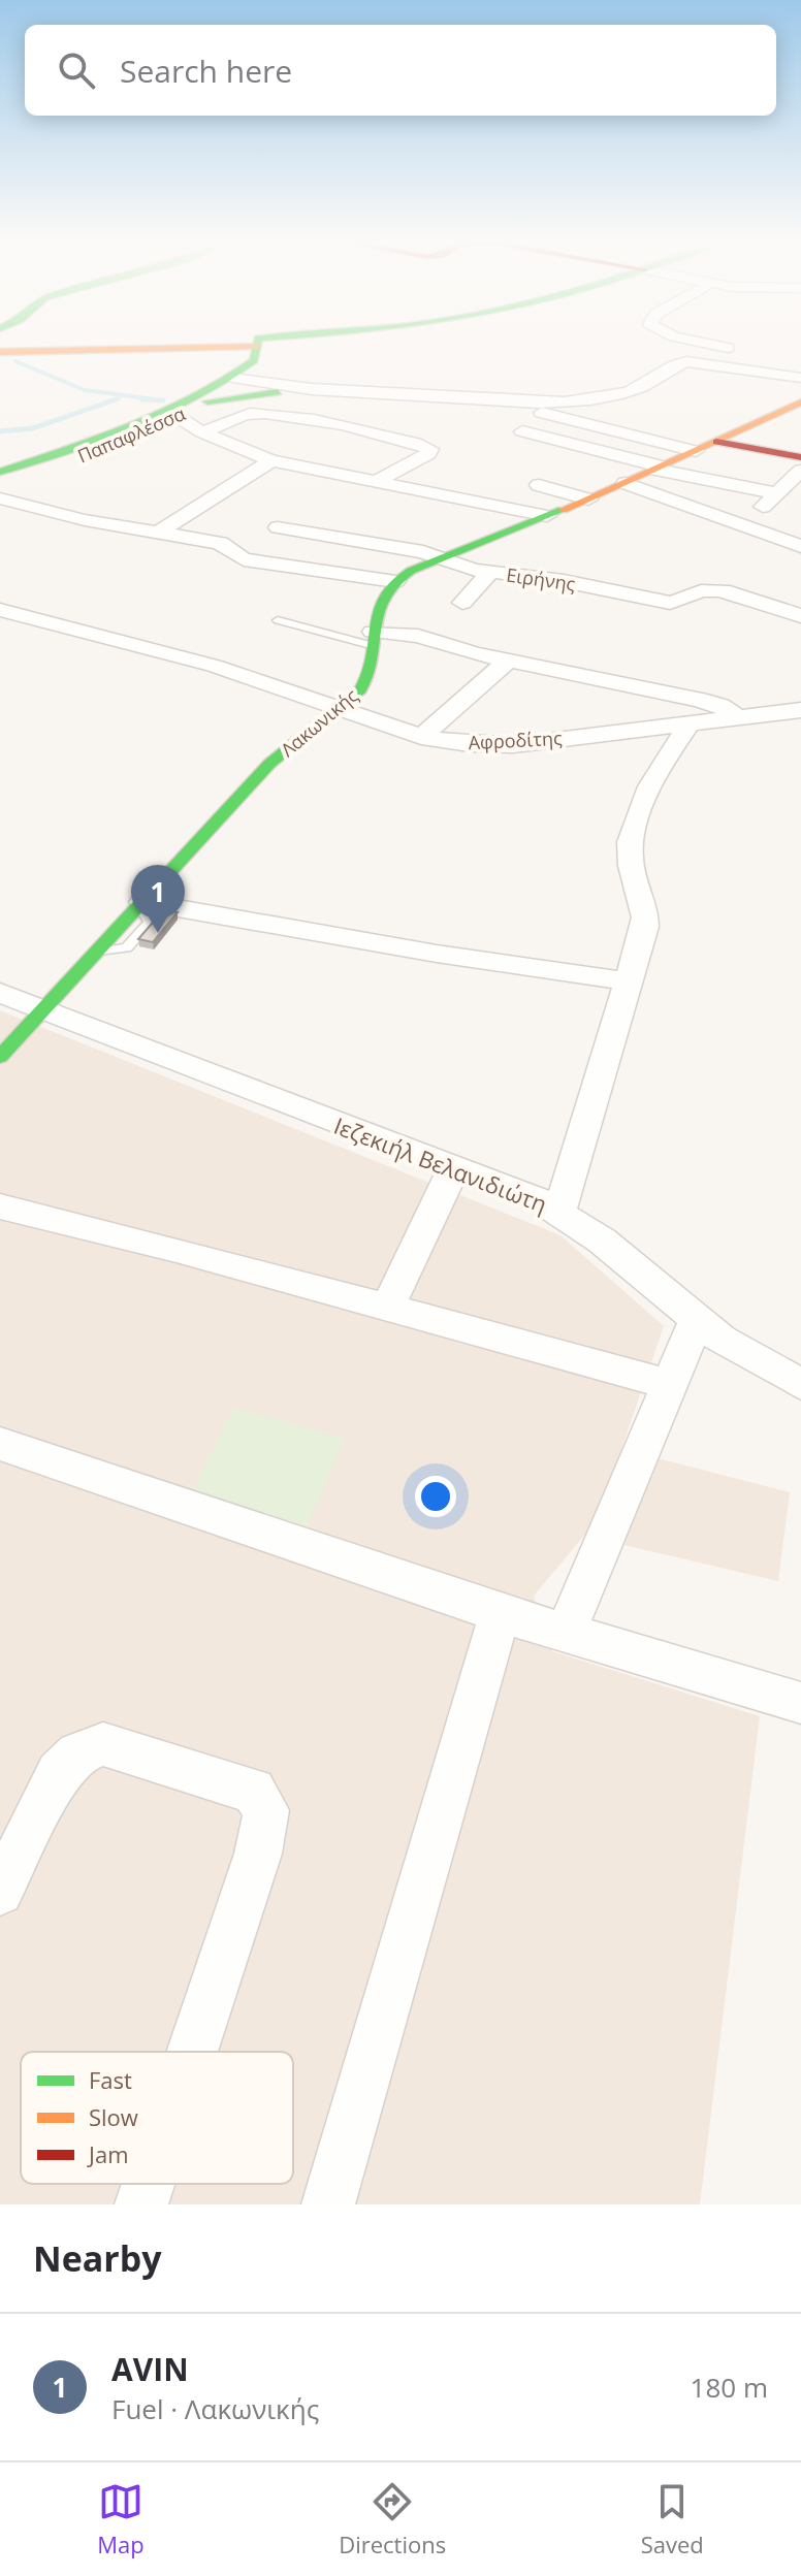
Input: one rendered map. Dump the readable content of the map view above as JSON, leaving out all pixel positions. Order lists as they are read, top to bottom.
{
  "streets": {
    "main road": ["Παπαφλέσσα", "Λακωνικής"],
    "street": ["Ειρήνης", "Αφροδίτης", "Ιεζεκιήλ Βελανιδιώτη"]
  },
  "crossings": [
    ["Λακωνικής", "Αφροδίτης"],
    ["Λακωνικής", "Ιεζεκιήλ Βελανιδιώτη"]
  ],
  "legend": ["Fast", "Slow", "Jam"],
  "page": {
    "search": "Search here",
    "pins": "1",
    "heading": "Nearby",
    "list": [
      {
        "mark": "1",
        "name": "AVIN",
        "note": "Fuel · Λακωνικής",
        "value": "180 m"
      }
    ],
    "nav": ["Map", "Directions", "Saved"]
  }
}
